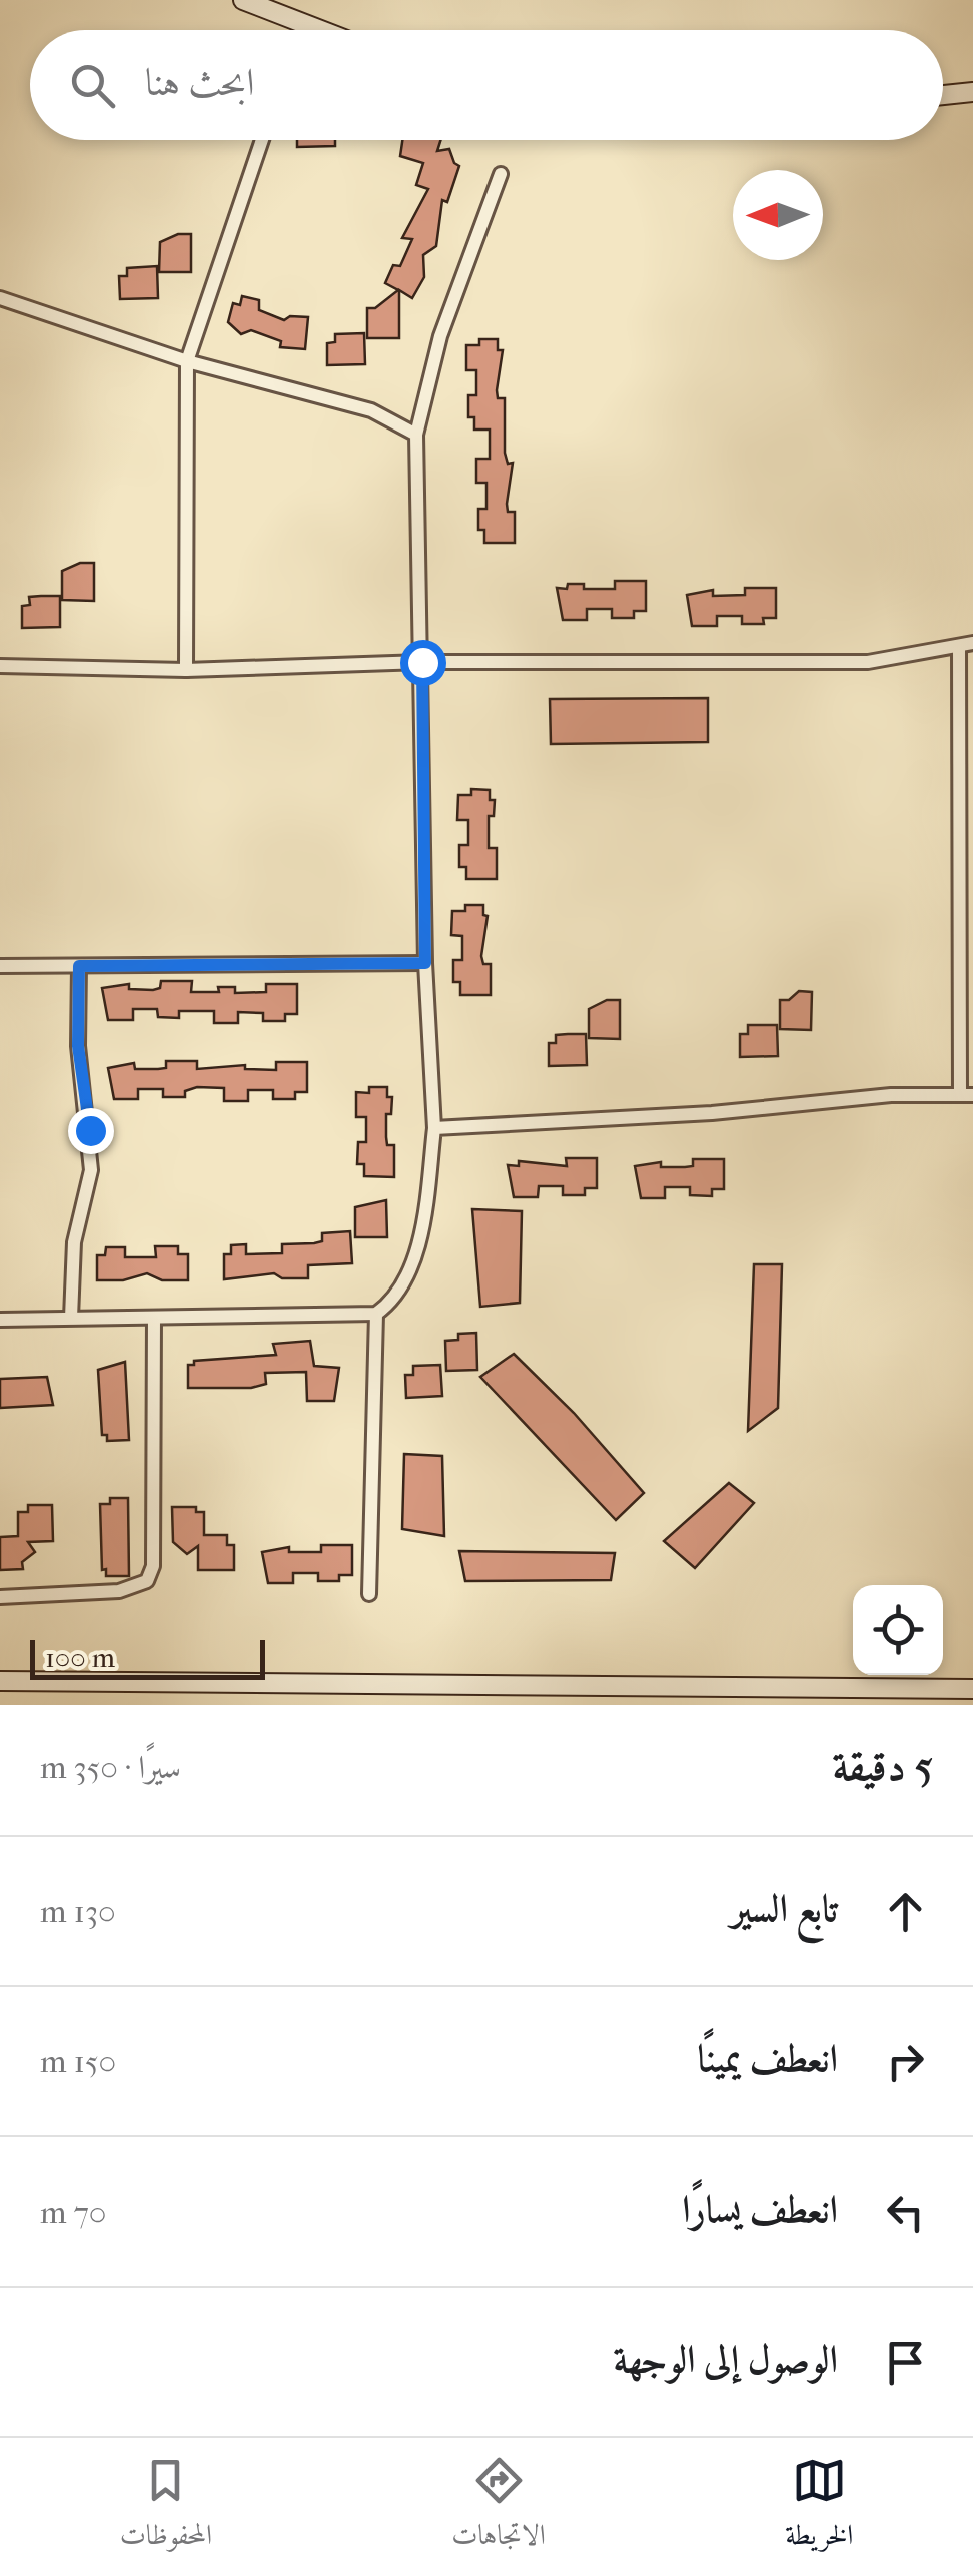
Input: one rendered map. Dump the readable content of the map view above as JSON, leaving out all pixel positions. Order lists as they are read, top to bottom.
{
  "scale_bar": "100 m",
  "north": "left",
  "page": {
    "search": "ابحث هنا",
    "scale": "100 m",
    "heading": ["5 دقيقة", "سيرًا · 350 m"],
    "list": [
      ["تابع السير", "130 m"],
      ["انعطف يمينًا", "150 m"],
      ["انعطف يسارًا", "70 m"],
      "الوصول إلى الوجهة"
    ],
    "nav": ["الخريطة", "الاتجاهات", "المحفوظات"]
  }
}
